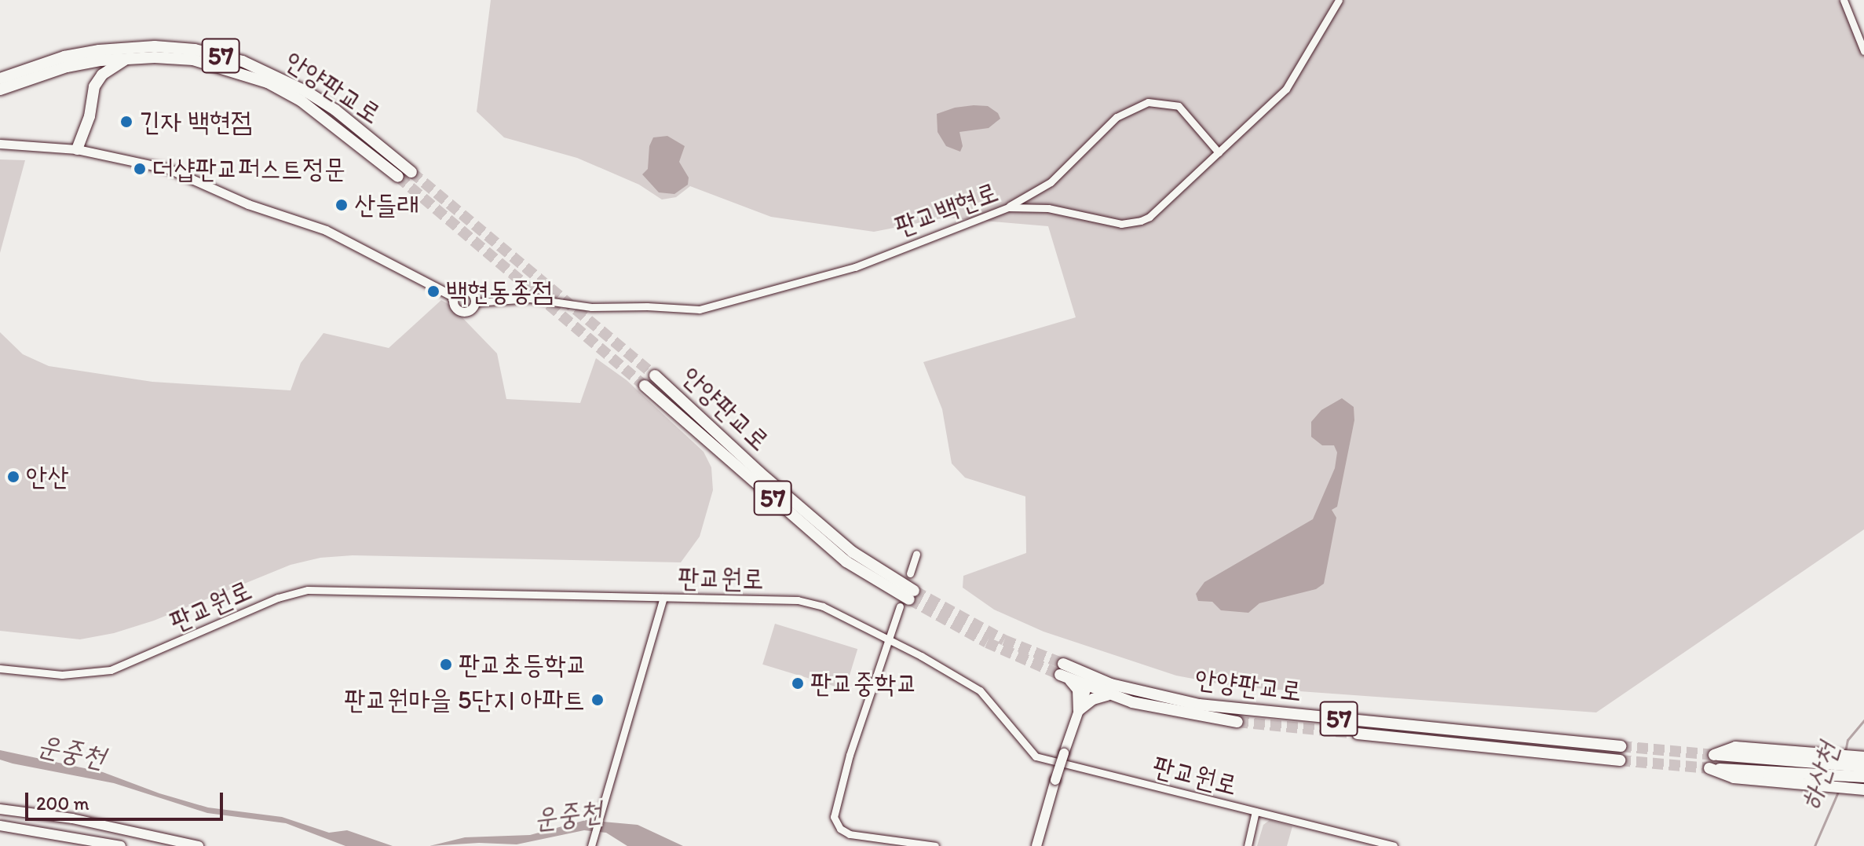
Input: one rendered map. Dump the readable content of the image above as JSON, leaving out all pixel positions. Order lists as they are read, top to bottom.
{
  "streets": {
    "main road": ["57", "안양판교로"],
    "street": ["판교백현로", "판교원로"]
  },
  "water": ["운중천", "하산천"],
  "places": [
    "긴자 백현점",
    "더샵판교퍼스트정문",
    "산들래",
    "백현동종점",
    "안산",
    "판교초등학교",
    "판교중학교",
    "판교원마을 5단지 아파트"
  ],
  "scale_bar": "200 m"
}
